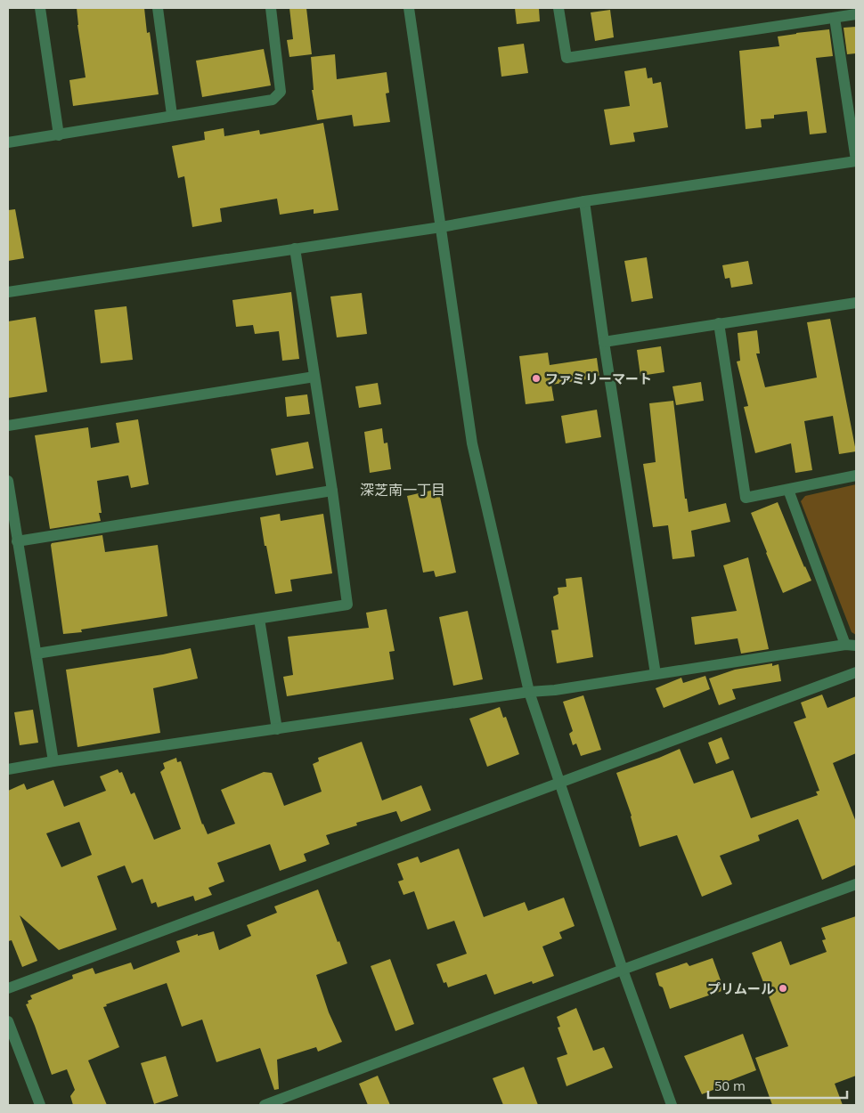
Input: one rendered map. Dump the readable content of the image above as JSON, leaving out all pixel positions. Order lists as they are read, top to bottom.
{
  "districts": ["深芝南一丁目"],
  "places": ["ファミリーマート", "プリムール"],
  "scale_bar": "50 m"
}
